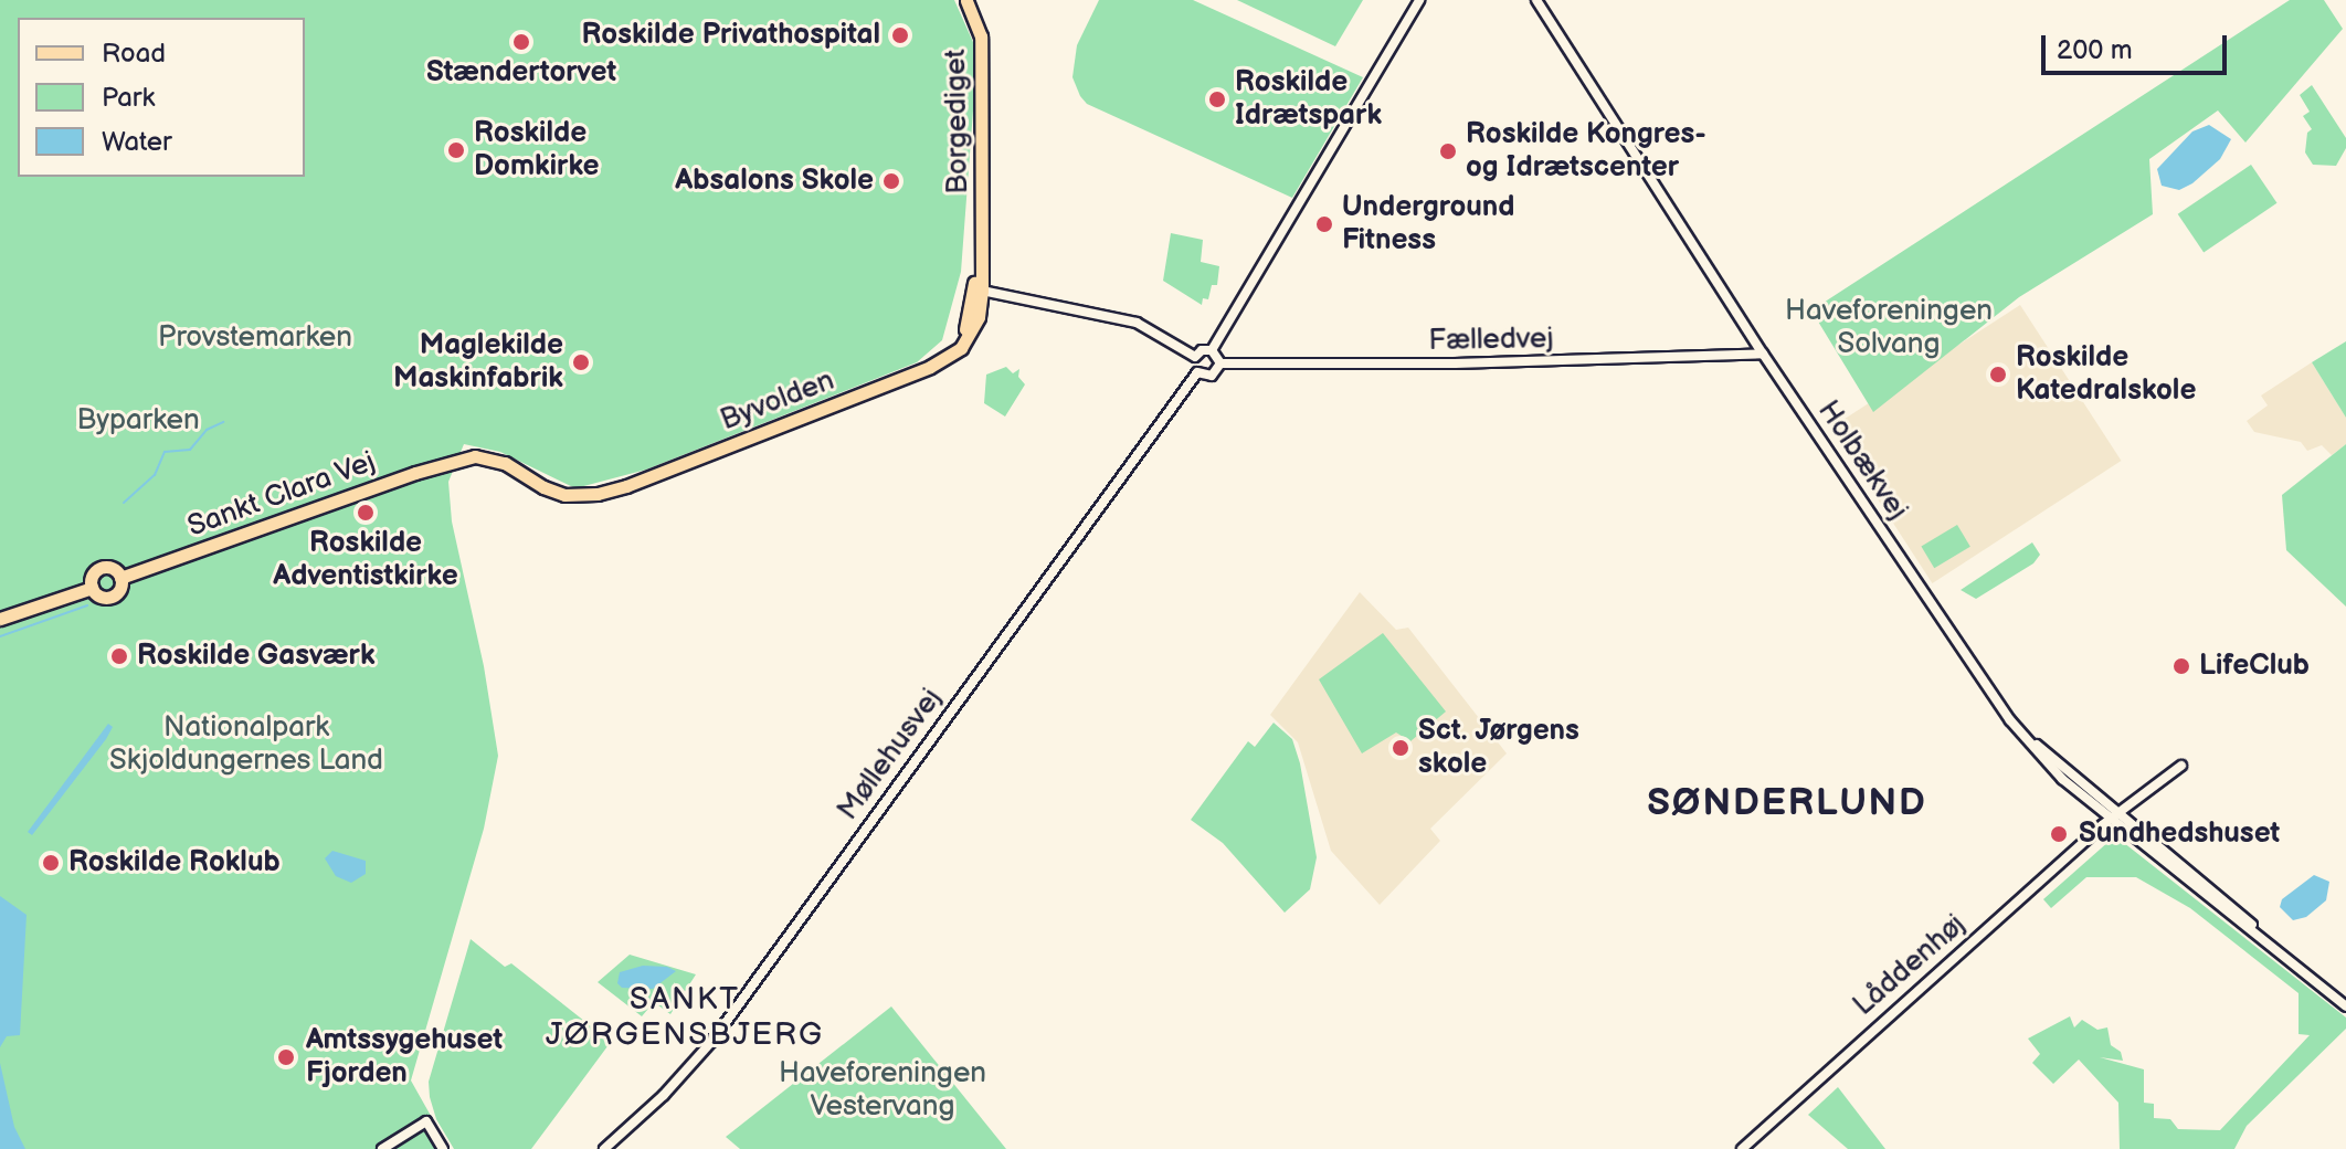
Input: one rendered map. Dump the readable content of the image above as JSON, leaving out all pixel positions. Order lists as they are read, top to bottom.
{
  "streets": {
    "main road": ["Borgediget", "Byvolden", "Sankt Clara Vej"],
    "street": [
      "Fælledvej",
      "Holbækvej",
      "Møllehusvej",
      "Låddenhøj"
    ]
  },
  "crossings": [
    ["Borgediget", "Byvolden"],
    ["Fælledvej", "Holbækvej"],
    ["Fælledvej", "Møllehusvej"],
    ["Byvolden", "Sankt Clara Vej"],
    ["Holbækvej", "Låddenhøj"]
  ],
  "districts": ["SØNDERLUND", "SANKT JØRGENSBJERG"],
  "parks": [
    "Haveforeningen Solvang",
    "Provstemarken",
    "Byparken",
    "Nationalpark Skjoldungernes Land",
    "Haveforeningen Vestervang"
  ],
  "places": [
    "Roskilde Privathospital",
    "Stændertorvet",
    "Roskilde Idrætspark",
    "Roskilde Domkirke",
    "Roskilde Kongres- og Idrætscenter",
    "Absalons Skole",
    "Underground Fitness",
    "Maglekilde Maskinfabrik",
    "Roskilde Katedralskole",
    "Roskilde Adventistkirke",
    "Roskilde Gasværk",
    "LifeClub",
    "Sct. Jørgens skole",
    "Sundhedshuset",
    "Roskilde Roklub",
    "Amtssygehuset Fjorden"
  ],
  "legend": ["Road", "Park", "Water"],
  "scale_bar": "200 m"
}
